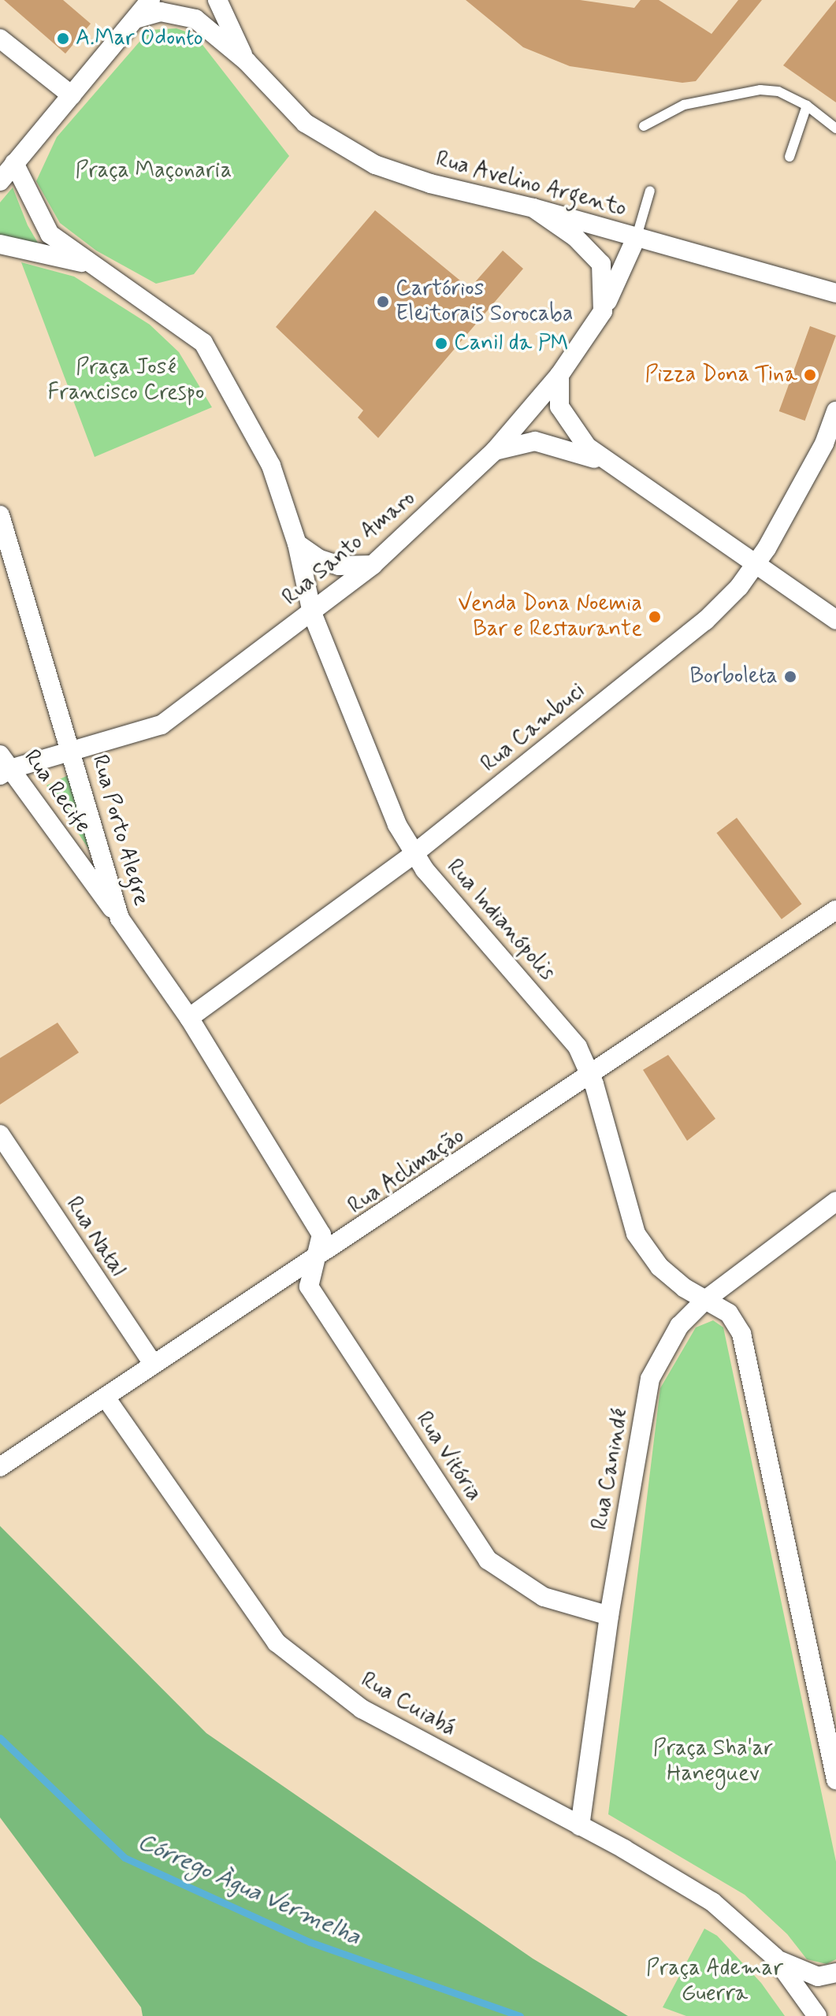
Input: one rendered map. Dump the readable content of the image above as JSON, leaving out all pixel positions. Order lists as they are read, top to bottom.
{
  "streets": {
    "street": [
      "Rua Avelino Argento",
      "Rua Santo Amaro",
      "Rua Cambuci",
      "Rua Recife",
      "Rua Porto Alegre",
      "Rua Indianópolis",
      "Rua Aclimação",
      "Rua Natal",
      "Rua Vitória",
      "Rua Canindé",
      "Rua Cuiabá"
    ]
  },
  "crossings": [
    ["Rua Avelino Argento", "Rua Santo Amaro"],
    ["Rua Santo Amaro", "Rua Recife"],
    ["Rua Santo Amaro", "Rua Porto Alegre"],
    ["Rua Santo Amaro", "Rua Indianópolis"],
    ["Rua Cambuci", "Rua Porto Alegre"],
    ["Rua Cambuci", "Rua Indianópolis"],
    ["Rua Recife", "Rua Porto Alegre"],
    ["Rua Porto Alegre", "Rua Aclimação"],
    ["Rua Porto Alegre", "Rua Vitória"],
    ["Rua Indianópolis", "Rua Aclimação"],
    ["Rua Indianópolis", "Rua Canindé"],
    ["Rua Aclimação", "Rua Natal"],
    ["Rua Aclimação", "Rua Vitória"],
    ["Rua Aclimação", "Rua Cuiabá"],
    ["Rua Vitória", "Rua Canindé"],
    ["Rua Canindé", "Rua Cuiabá"]
  ],
  "water": ["Córrego Àgua Vermelha"],
  "parks": [
    "Praça Maçonaria",
    "Praça José Francisco Crespo",
    "Praça Sha'ar Haneguev",
    "Praça Ademar Guerra"
  ],
  "places": [
    "A.Mar Odonto",
    "Cartórios Eleitorais Sorocaba",
    "Canil da PM",
    "Pizza Dona Tina",
    "Venda Dona Noemia Bar e Restaurante",
    "Borboleta"
  ]
}
